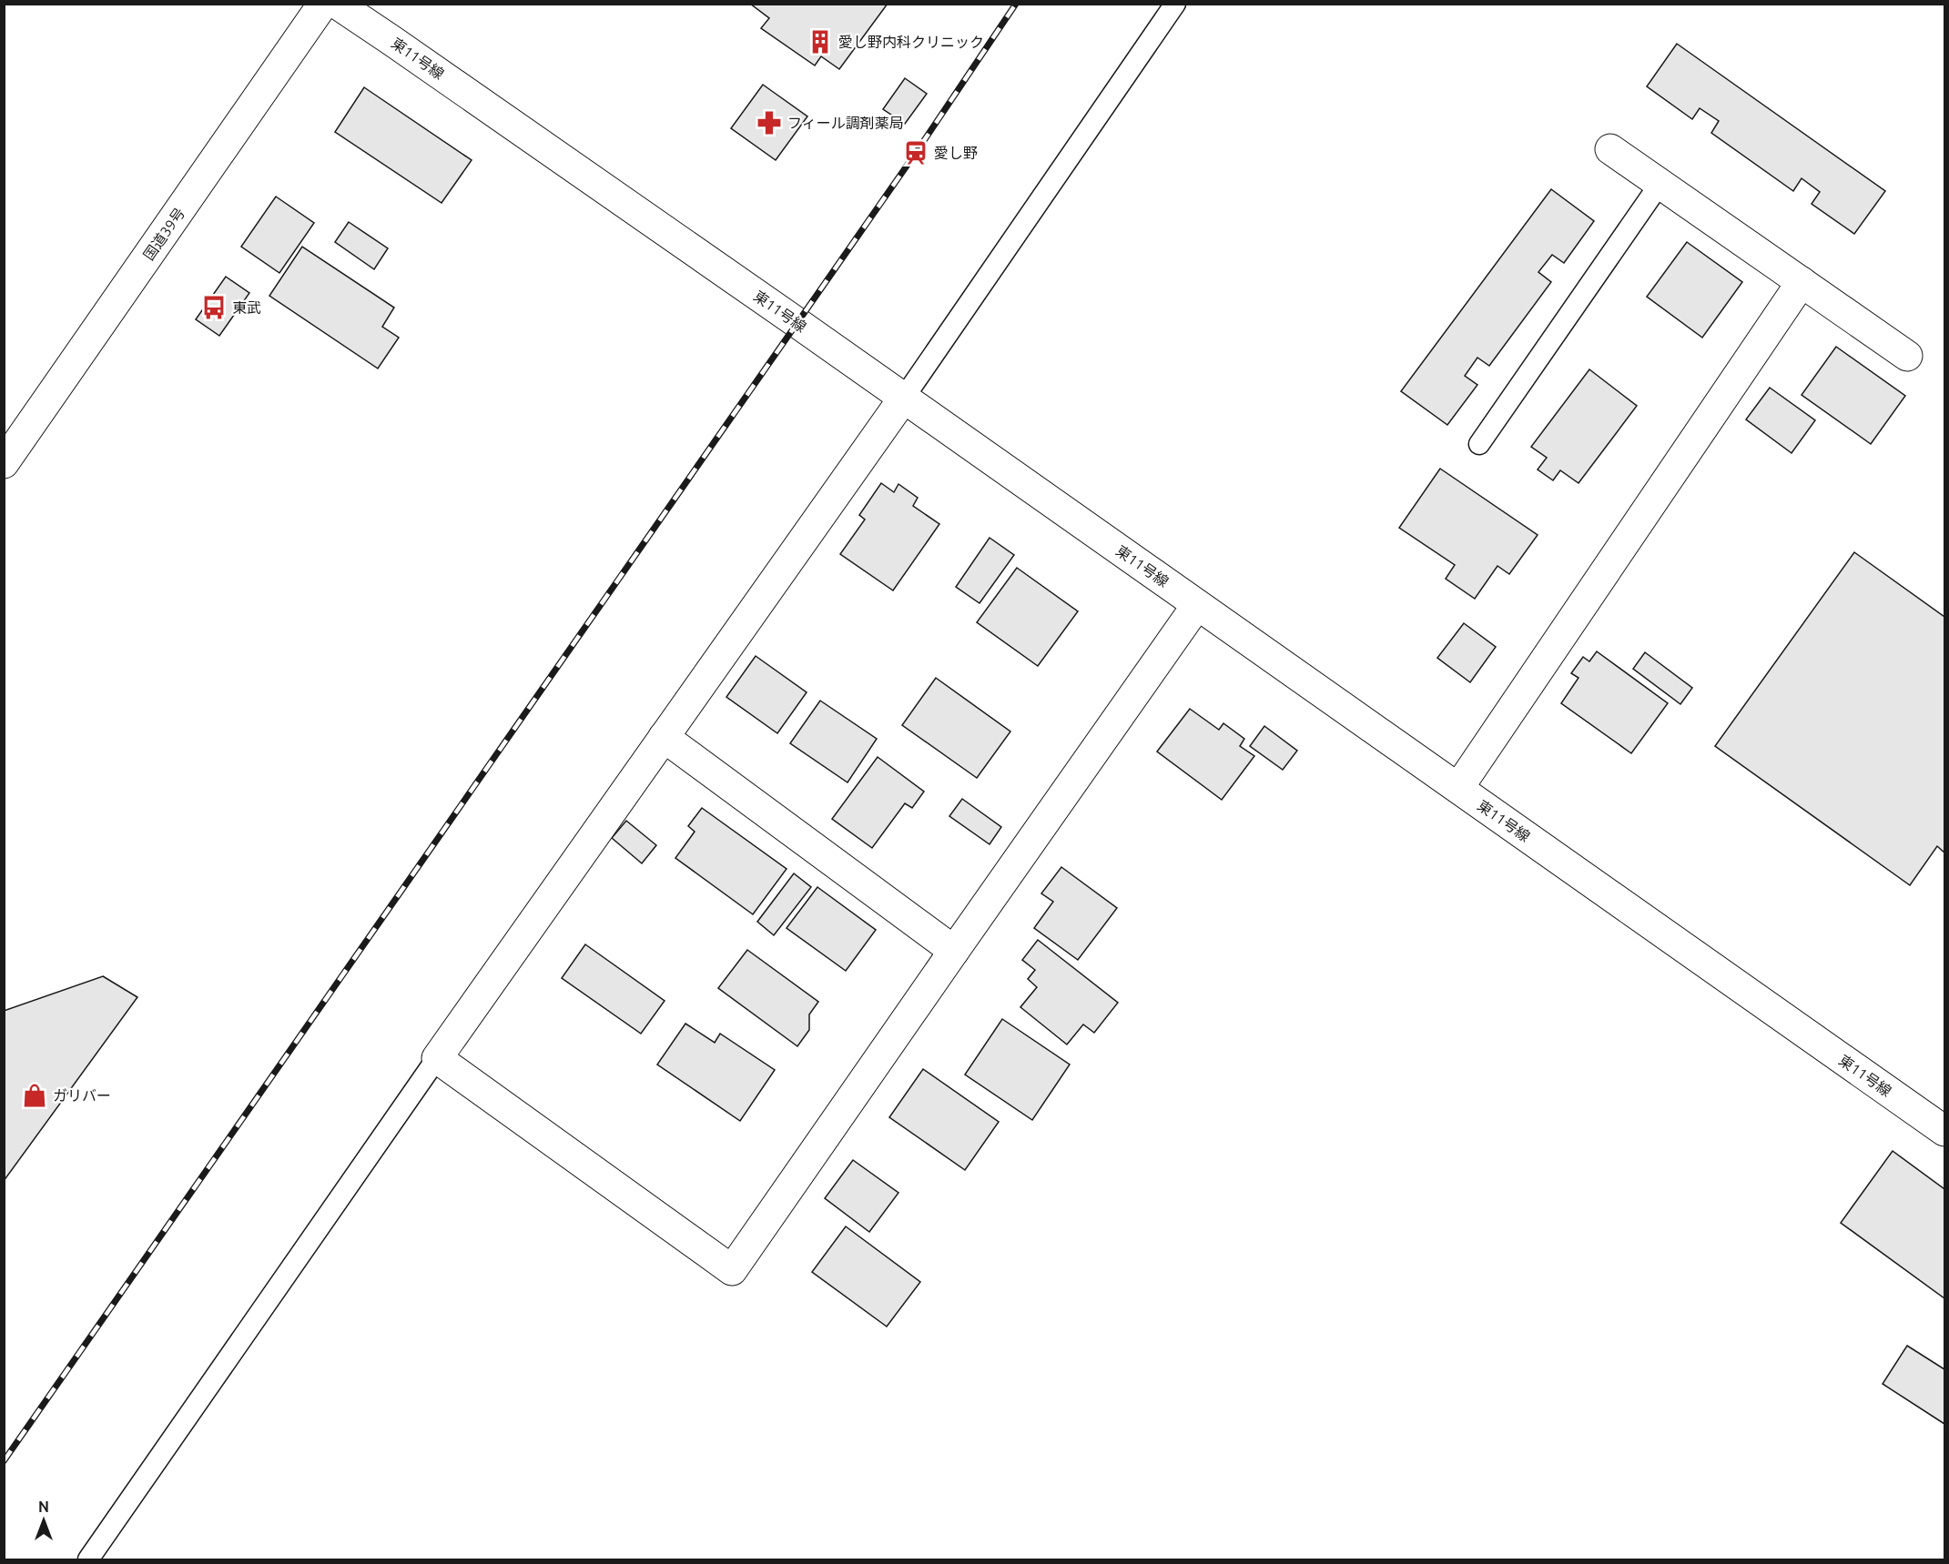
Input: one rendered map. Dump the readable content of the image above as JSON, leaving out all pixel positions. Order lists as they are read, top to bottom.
{
  "streets": {
    "main road": ["東11号線", "国道39号"]
  },
  "places": {
    "building": ["愛し野内科クリニック"],
    "pharmacy": ["フィール調剤薬局"],
    "station": ["愛し野"],
    "bus stop": ["東武"],
    "shop": ["ガリバー"]
  },
  "north": "top"
}
